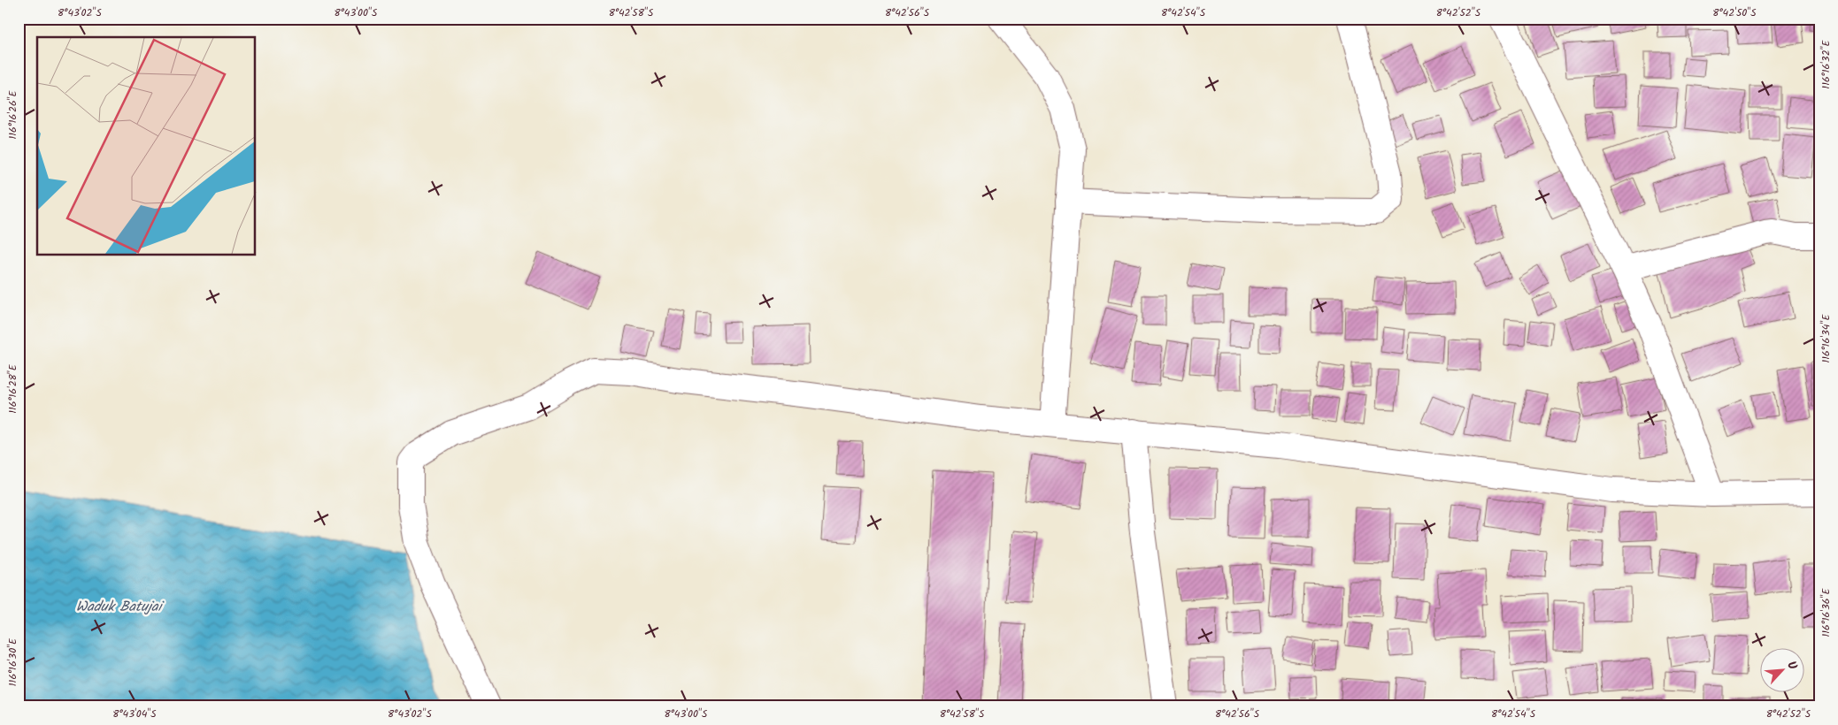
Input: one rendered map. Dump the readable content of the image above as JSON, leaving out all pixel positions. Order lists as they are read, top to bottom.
{
  "water": ["Waduk Batujai"],
  "north": "top right",
  "coordinates": [
    "8°43'02\"S",
    "8°43'00\"S",
    "8°42'58\"S",
    "8°42'56\"S",
    "8°42'54\"S",
    "8°42'52\"S",
    "8°42'50\"S",
    "116°16'32\"E",
    "116°16'26\"E",
    "116°16'34\"E",
    "116°16'28\"E",
    "116°16'36\"E",
    "116°16'30\"E",
    "8°43'04\"S"
  ]
}
